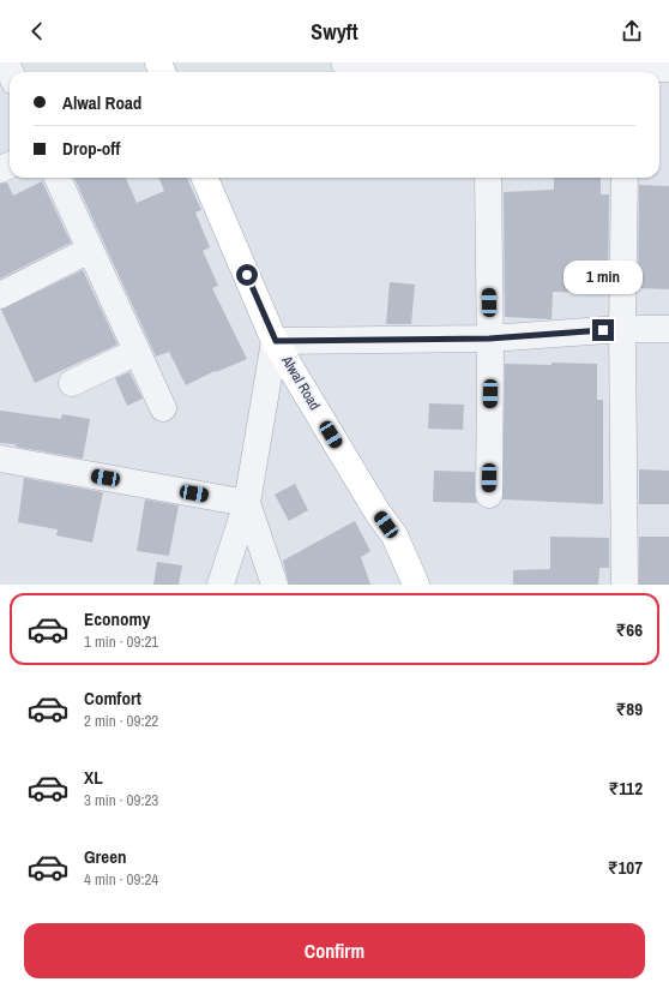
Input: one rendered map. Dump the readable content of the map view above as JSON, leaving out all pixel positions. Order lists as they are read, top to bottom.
{
  "streets": {
    "main road": ["Alwal Road"]
  },
  "page": {
    "header": "Swyft",
    "banner": ["Alwal Road", "Drop-off"],
    "bubble": "1 min",
    "list": [
      {
        "name": "Economy",
        "note": "1 min · 09:21",
        "value": "₹66"
      },
      {
        "name": "Comfort",
        "note": "2 min · 09:22",
        "value": "₹89"
      },
      {
        "name": "XL",
        "note": "3 min · 09:23",
        "value": "₹112"
      },
      {
        "name": "Green",
        "note": "4 min · 09:24",
        "value": "₹107"
      }
    ],
    "buttons": "Confirm"
  }
}
